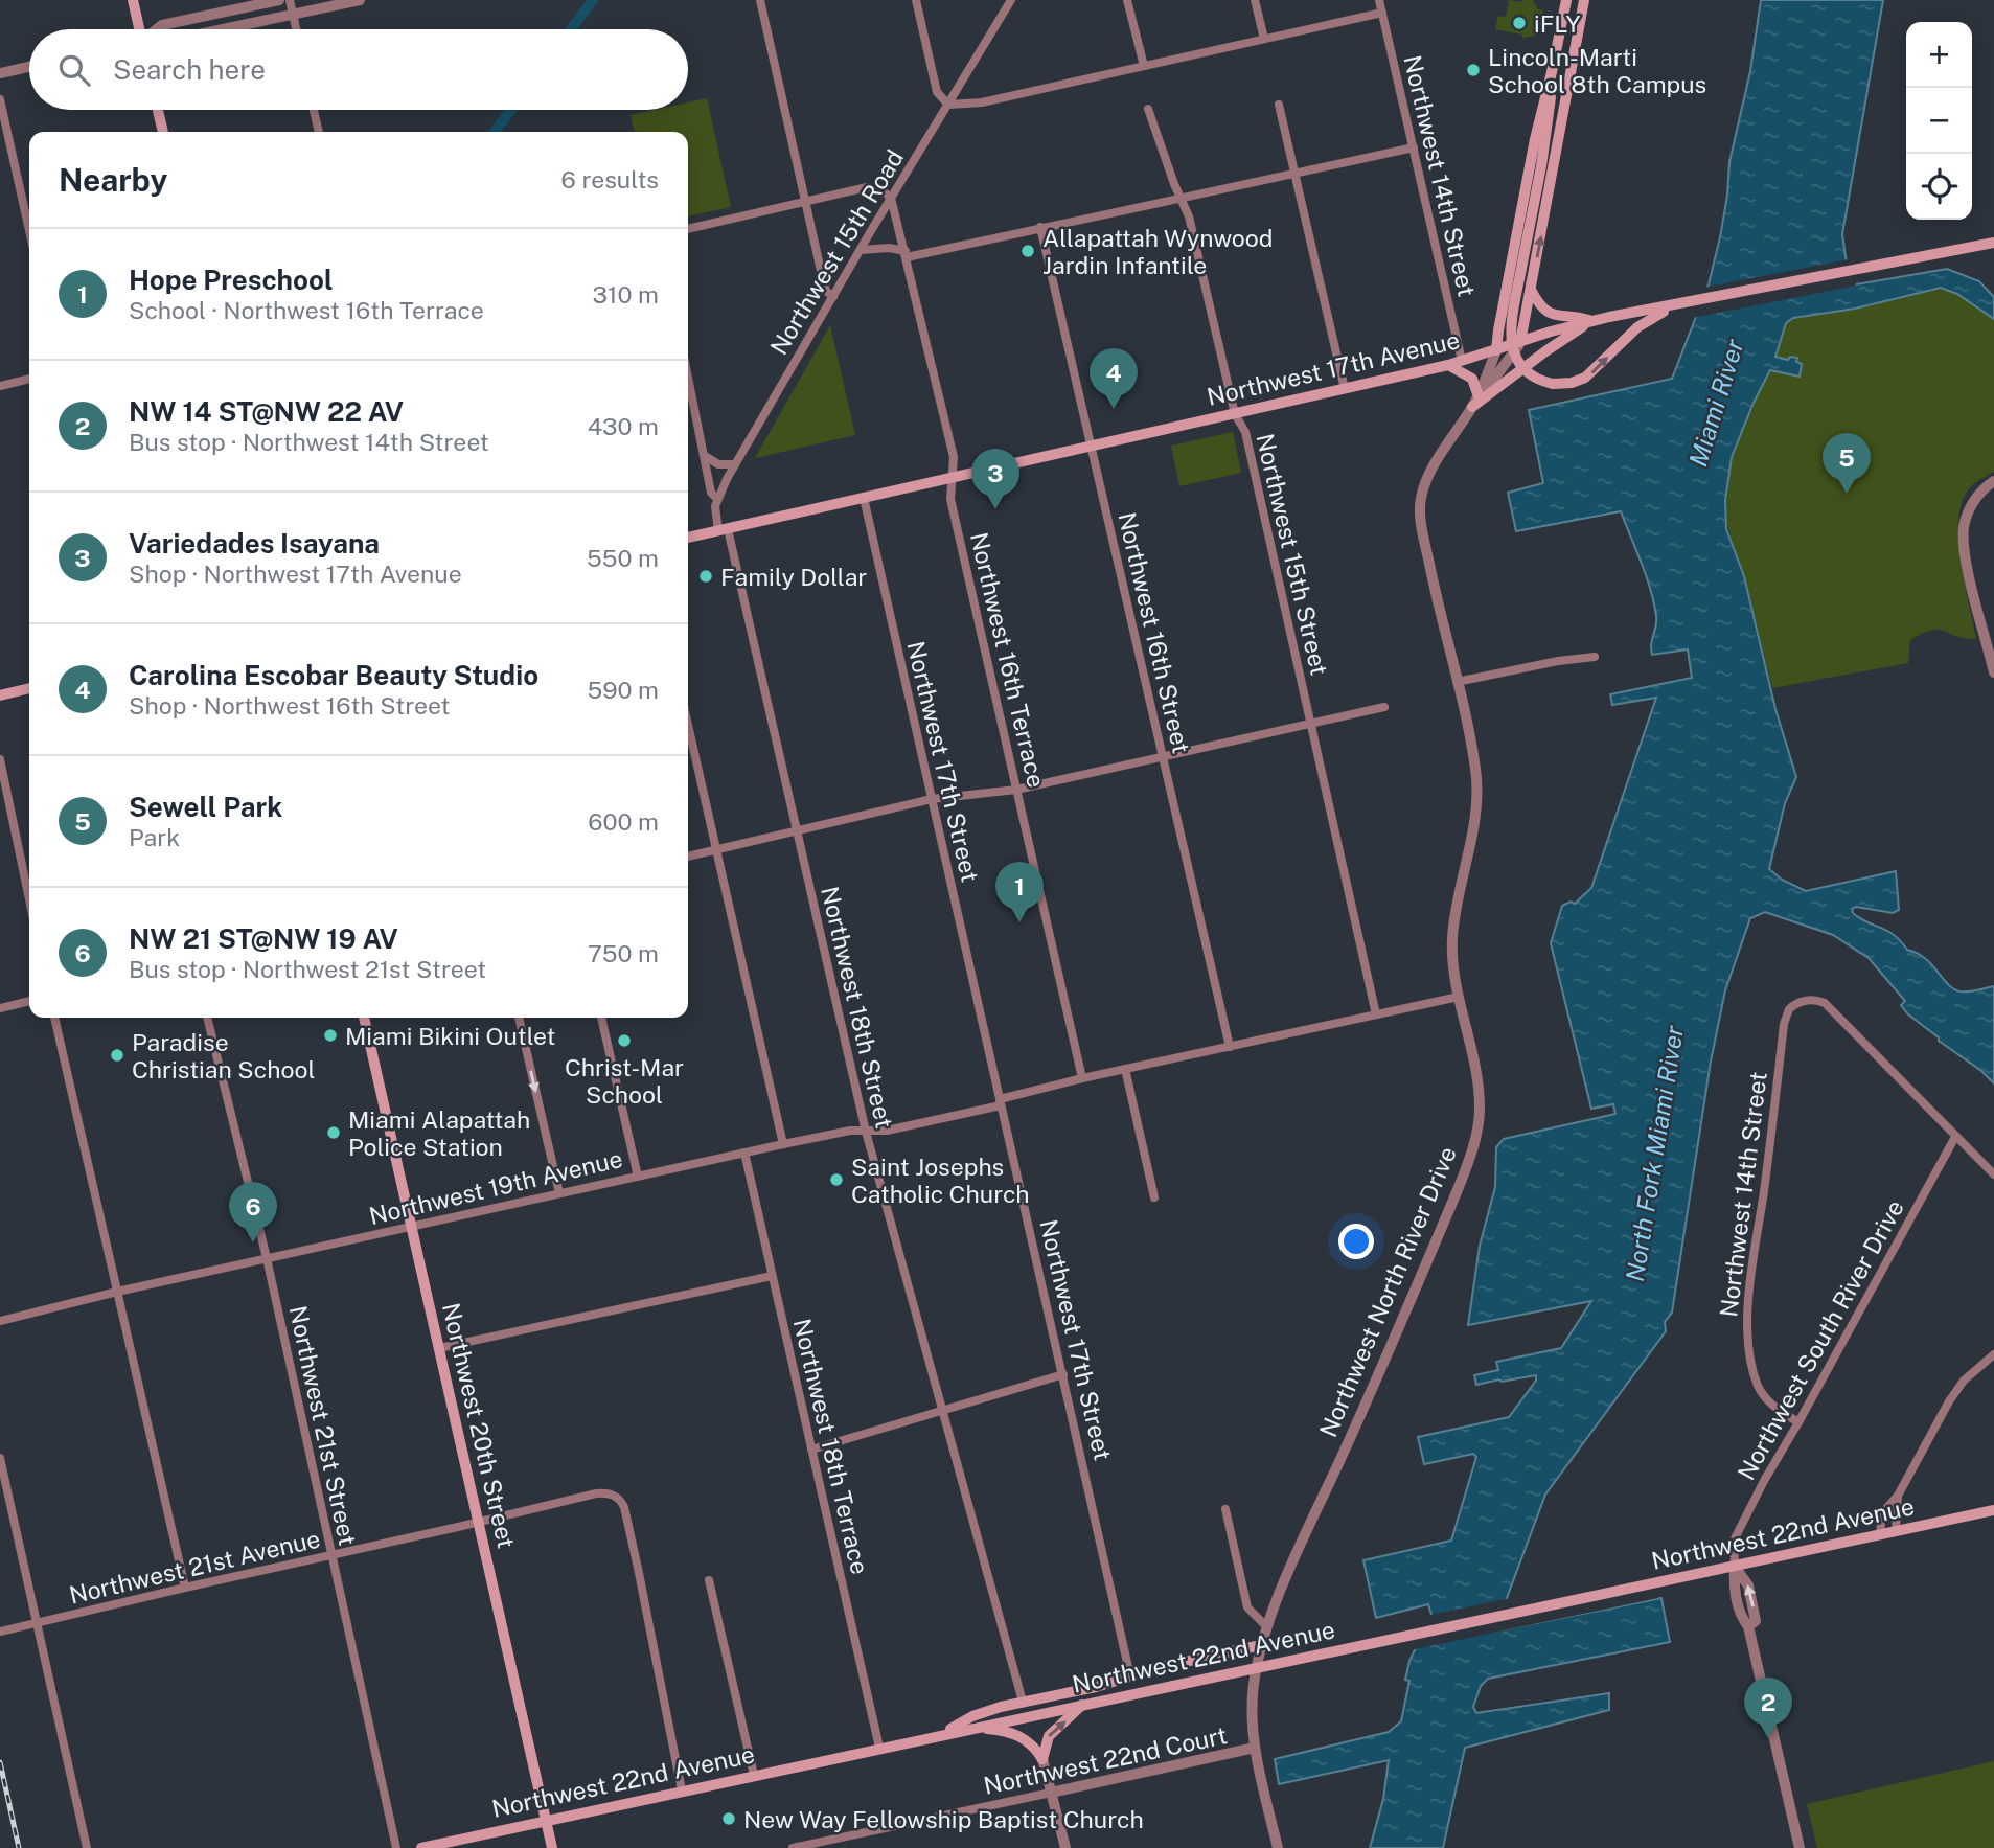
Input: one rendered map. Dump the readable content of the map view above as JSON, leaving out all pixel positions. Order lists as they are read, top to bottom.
{
  "streets": {
    "main road": [
      "Northwest 17th Avenue",
      "Northwest North River Drive",
      "Northwest 20th Street",
      "Northwest 22nd Avenue"
    ],
    "street": [
      "Northwest 14th Street",
      "Northwest 15th Road",
      "Northwest 15th Street",
      "Northwest 16th Street",
      "Northwest 16th Terrace",
      "Northwest 17th Street",
      "Northwest 18th Street",
      "Northwest 19th Avenue",
      "Northwest South River Drive",
      "Northwest 21st Street",
      "Northwest 18th Terrace",
      "Northwest 21st Avenue",
      "Northwest 22nd Court"
    ]
  },
  "crossings": [
    ["Northwest 14th Street", "Northwest 17th Avenue"],
    ["Northwest 14th Street", "Northwest South River Drive"],
    ["Northwest 15th Road", "Northwest 16th Terrace"],
    ["Northwest 17th Avenue", "Northwest 15th Street"],
    ["Northwest 17th Avenue", "Northwest 16th Street"],
    ["Northwest 17th Avenue", "Northwest 16th Terrace"],
    ["Northwest 17th Avenue", "Northwest 17th Street"],
    ["Northwest 17th Avenue", "Northwest 18th Street"],
    ["Northwest 17th Avenue", "Northwest North River Drive"],
    ["Northwest 15th Street", "Northwest 19th Avenue"],
    ["Northwest 16th Street", "Northwest 19th Avenue"],
    ["Northwest 16th Terrace", "Northwest 19th Avenue"],
    ["Northwest 17th Street", "Northwest 19th Avenue"],
    ["Northwest 18th Street", "Northwest 19th Avenue"],
    ["Northwest 19th Avenue", "Northwest North River Drive"],
    ["Northwest 19th Avenue", "Northwest 21st Street"],
    ["Northwest 19th Avenue", "Northwest 20th Street"],
    ["Northwest 19th Avenue", "Northwest 18th Terrace"],
    ["Northwest North River Drive", "Northwest 22nd Court"],
    ["Northwest South River Drive", "Northwest 22nd Avenue"],
    ["Northwest 21st Street", "Northwest 21st Avenue"],
    ["Northwest 20th Street", "Northwest 22nd Avenue"],
    ["Northwest 20th Street", "Northwest 21st Avenue"],
    ["Northwest 18th Terrace", "Northwest 22nd Avenue"],
    ["Northwest 22nd Avenue", "Northwest 21st Avenue"]
  ],
  "water": ["Miami River", "North Fork Miami River"],
  "places": [
    "iFLY",
    "Lincoln-Marti School 8th Campus",
    "Allapattah Wynwood Jardin Infantile",
    "Family Dollar",
    "Miami Bikini Outlet",
    "Christ-Mar School",
    "Paradise Christian School",
    "Miami Alapattah Police Station",
    "Saint Josephs Catholic Church",
    "New Way Fellowship Baptist Church"
  ],
  "page": {
    "map_buttons": ["+", "−"],
    "search": "Search here",
    "heading": ["Nearby", "6 results"],
    "list": [
      {
        "mark": "1",
        "name": "Hope Preschool",
        "note": "School · Northwest 16th Terrace",
        "value": "310 m"
      },
      {
        "mark": "2",
        "name": "NW 14 ST@NW 22 AV",
        "note": "Bus stop · Northwest 14th Street",
        "value": "430 m"
      },
      {
        "mark": "3",
        "name": "Variedades Isayana",
        "note": "Shop · Northwest 17th Avenue",
        "value": "550 m"
      },
      {
        "mark": "4",
        "name": "Carolina Escobar Beauty Studio",
        "note": "Shop · Northwest 16th Street",
        "value": "590 m"
      },
      {
        "mark": "5",
        "name": "Sewell Park",
        "note": "Park",
        "value": "600 m"
      },
      {
        "mark": "6",
        "name": "NW 21 ST@NW 19 AV",
        "note": "Bus stop · Northwest 21st Street",
        "value": "750 m"
      }
    ],
    "pins": [
      "4",
      "5",
      "3",
      "1",
      "6",
      "2"
    ]
  }
}
